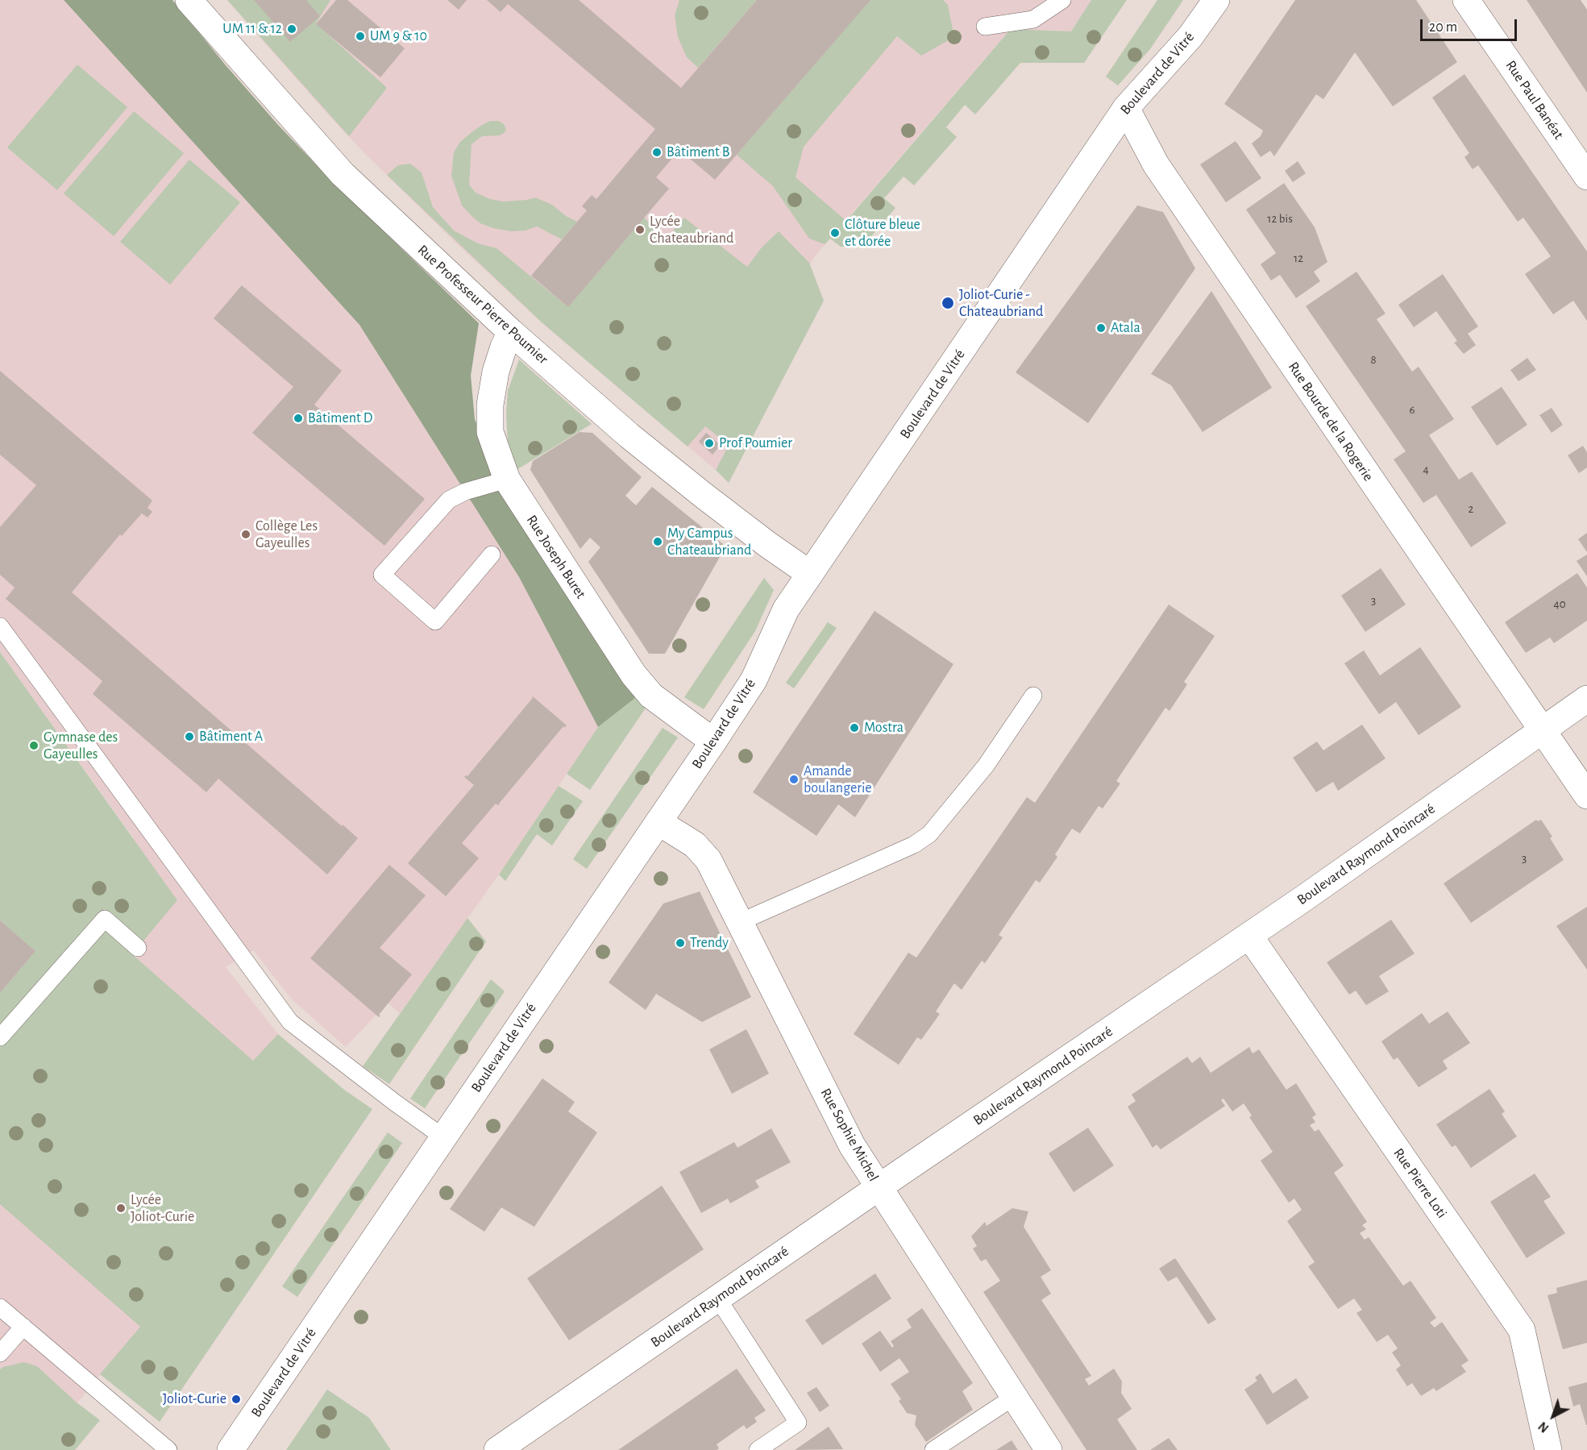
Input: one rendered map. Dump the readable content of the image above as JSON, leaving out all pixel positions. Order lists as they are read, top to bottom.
{
  "streets": {
    "street": [
      "Boulevard de Vitré",
      "Rue Paul Banéat",
      "Rue Professeur Pierre Poumier",
      "Rue Bourde de la Rogerie",
      "Rue Joseph Buret",
      "Boulevard Raymond Poincaré",
      "Rue Sophie Michel",
      "Rue Pierre Loti"
    ]
  },
  "crossings": [
    ["Boulevard de Vitré", "Rue Professeur Pierre Poumier"],
    ["Boulevard de Vitré", "Rue Bourde de la Rogerie"],
    ["Boulevard de Vitré", "Rue Joseph Buret"],
    ["Boulevard de Vitré", "Rue Sophie Michel"],
    ["Rue Professeur Pierre Poumier", "Rue Joseph Buret"],
    ["Rue Bourde de la Rogerie", "Boulevard Raymond Poincaré"],
    ["Boulevard Raymond Poincaré", "Rue Sophie Michel"],
    ["Boulevard Raymond Poincaré", "Rue Pierre Loti"]
  ],
  "places": [
    "UM 11 & 12",
    "UM 9 & 10",
    "Bâtiment B",
    "Lycée Chateaubriand",
    "Clôture bleue et dorée",
    "Joliot-Curie - Chateaubriand",
    "Atala",
    "Bâtiment D",
    "Prof Poumier",
    "Collège Les Gayeulles",
    "My Campus Chateaubriand",
    "Mostra",
    "Bâtiment A",
    "Gymnase des Gayeulles",
    "Amande boulangerie",
    "Trendy",
    "Lycée Joliot-Curie",
    "Joliot-Curie"
  ],
  "house_numbers": [
    "12 bis",
    "12",
    "8",
    "6",
    "4",
    "2",
    "3",
    "40",
    "3"
  ],
  "scale_bar": "20 m",
  "north": "bottom left"
}
